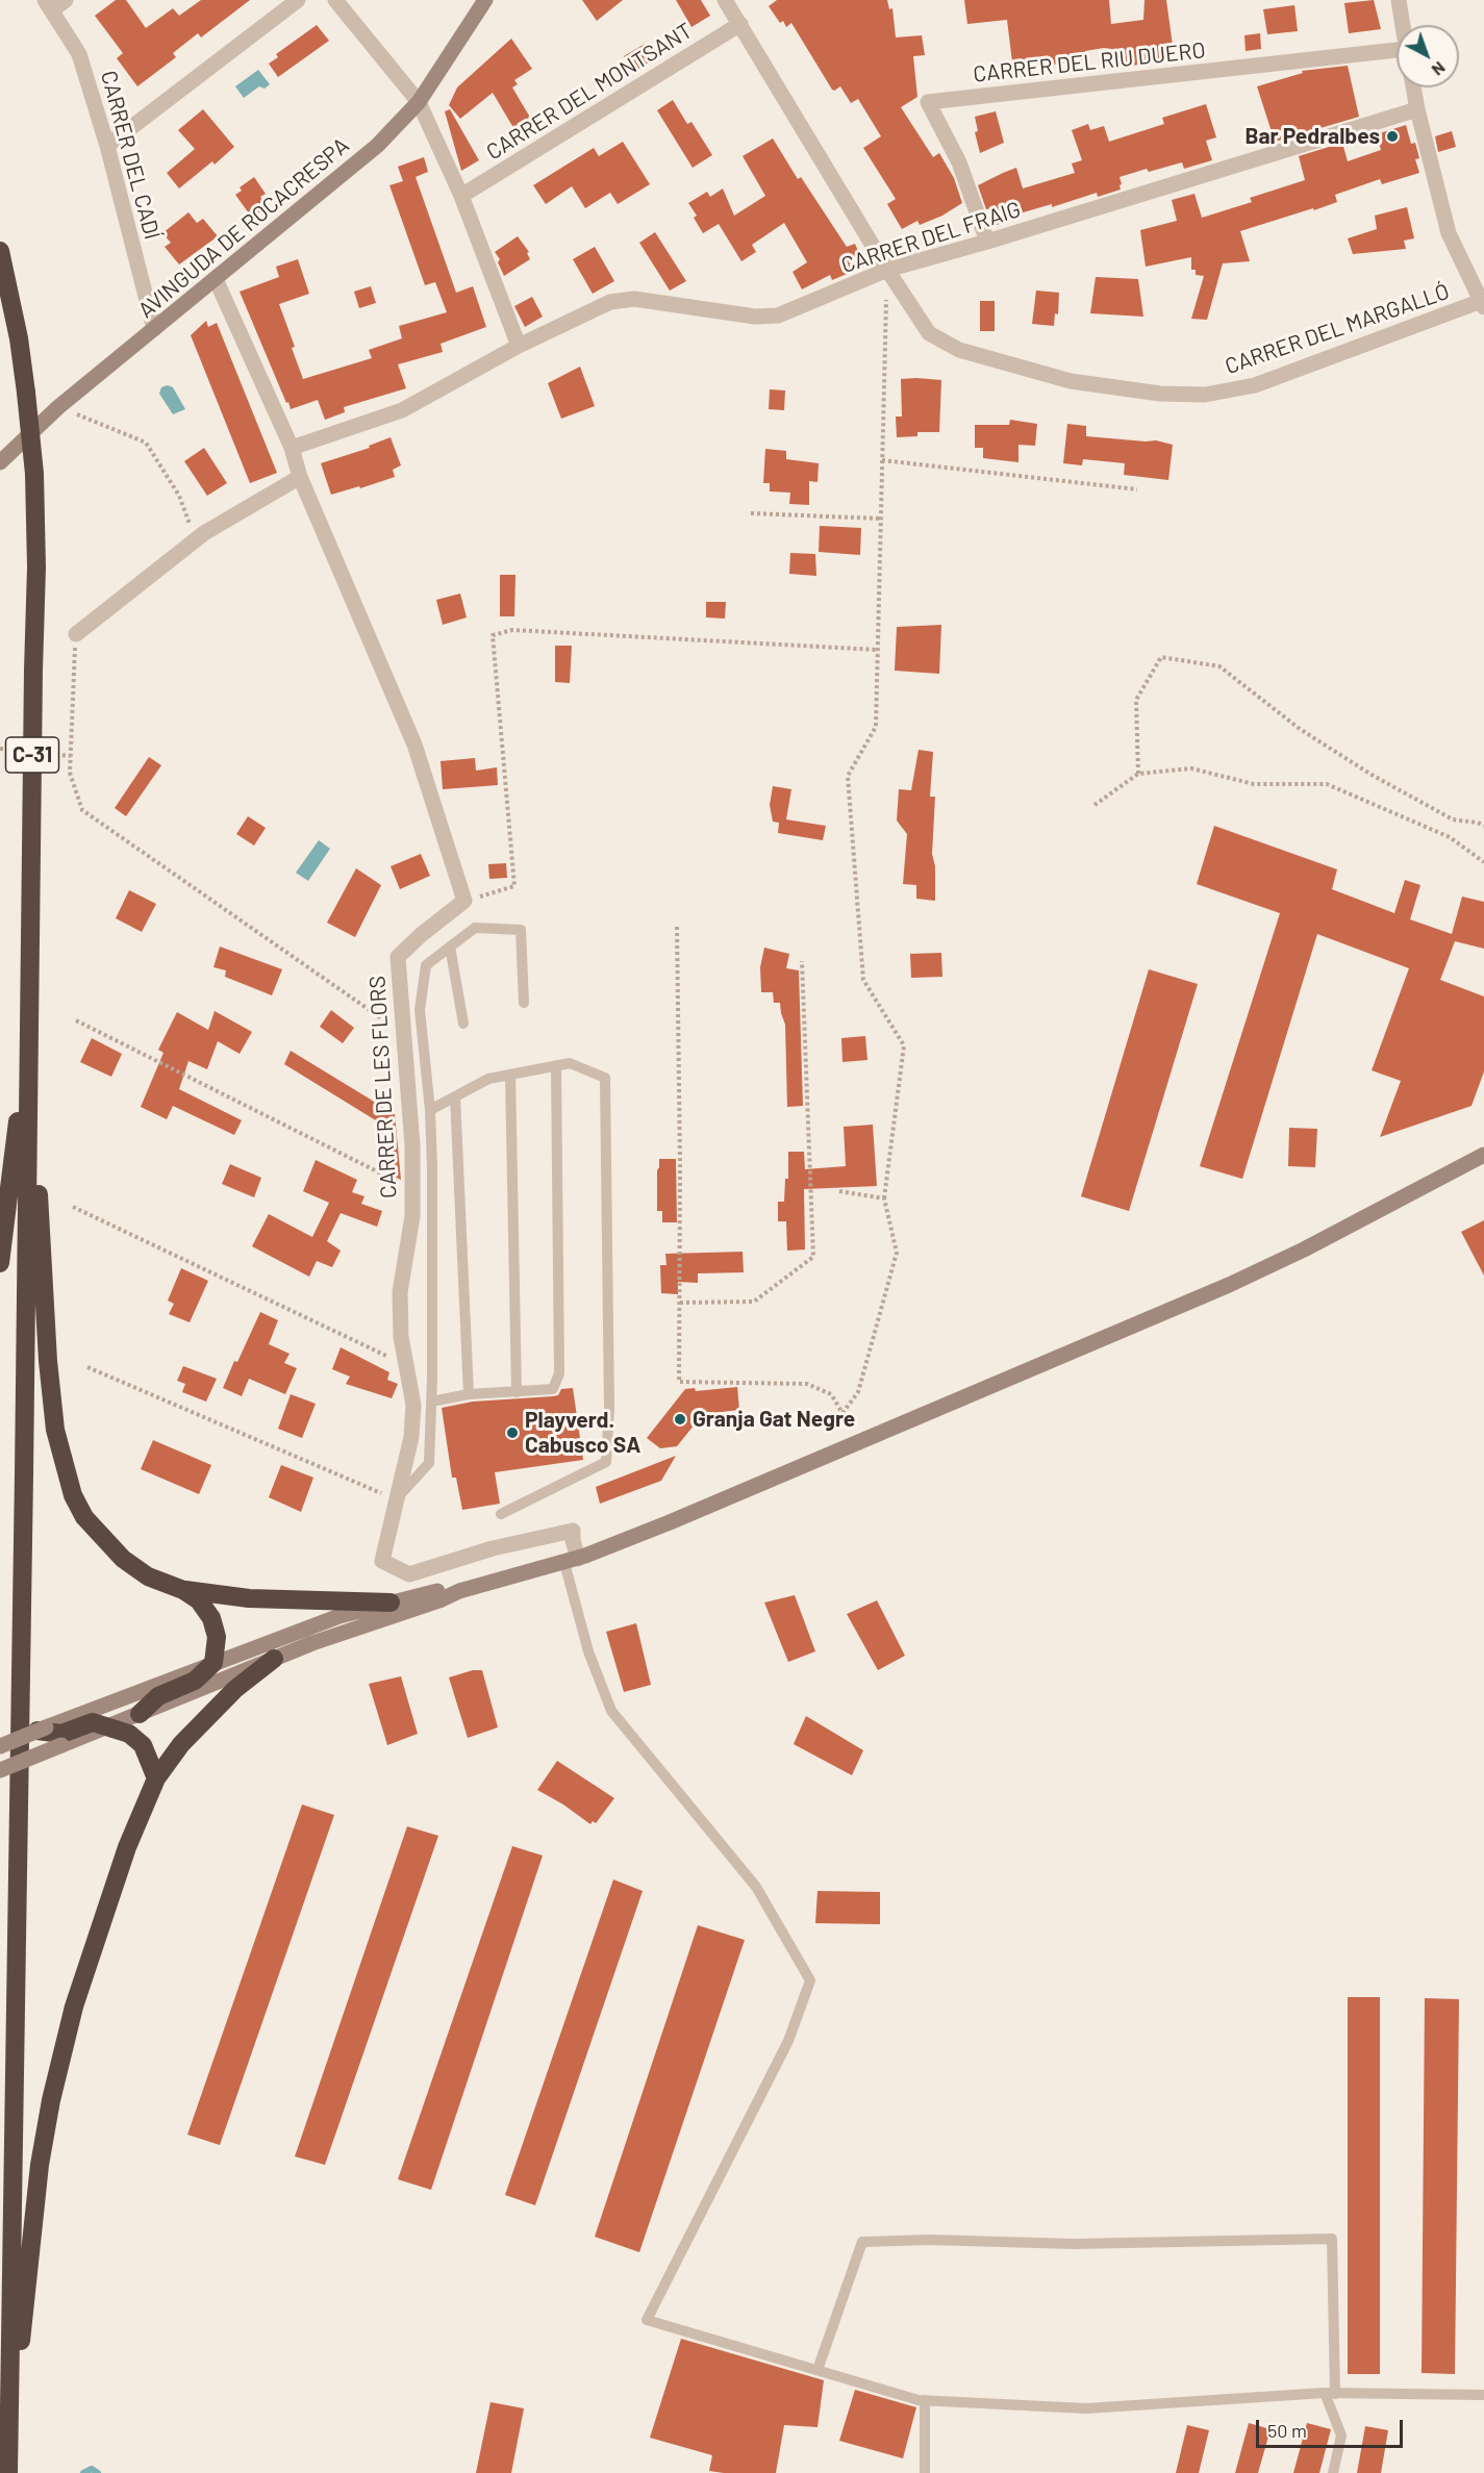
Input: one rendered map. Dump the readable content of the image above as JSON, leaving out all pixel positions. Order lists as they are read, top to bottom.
{
  "streets": {
    "highway": ["C-31"],
    "street": [
      "CARRER DEL RIU DUERO",
      "CARRER DEL MONTSANT",
      "CARRER DEL CADÍ",
      "AVINGUDA DE ROCACRESPA",
      "CARRER DEL FRAIG",
      "CARRER DEL MARGALLÓ",
      "CARRER DE LES FLORS"
    ]
  },
  "crossings": [
    ["CARRER DEL RIU DUERO", "CARRER DEL FRAIG"],
    ["CARRER DEL MONTSANT", "CARRER DEL MARGALLÓ"],
    ["CARRER DEL CADÍ", "AVINGUDA DE ROCACRESPA"],
    ["CARRER DEL FRAIG", "CARRER DEL MARGALLÓ"]
  ],
  "places": ["Bar Pedralbes", "Granja Gat Negre", "Playverd. Cabusco SA"],
  "scale_bar": "50 m",
  "north": "bottom right"
}
